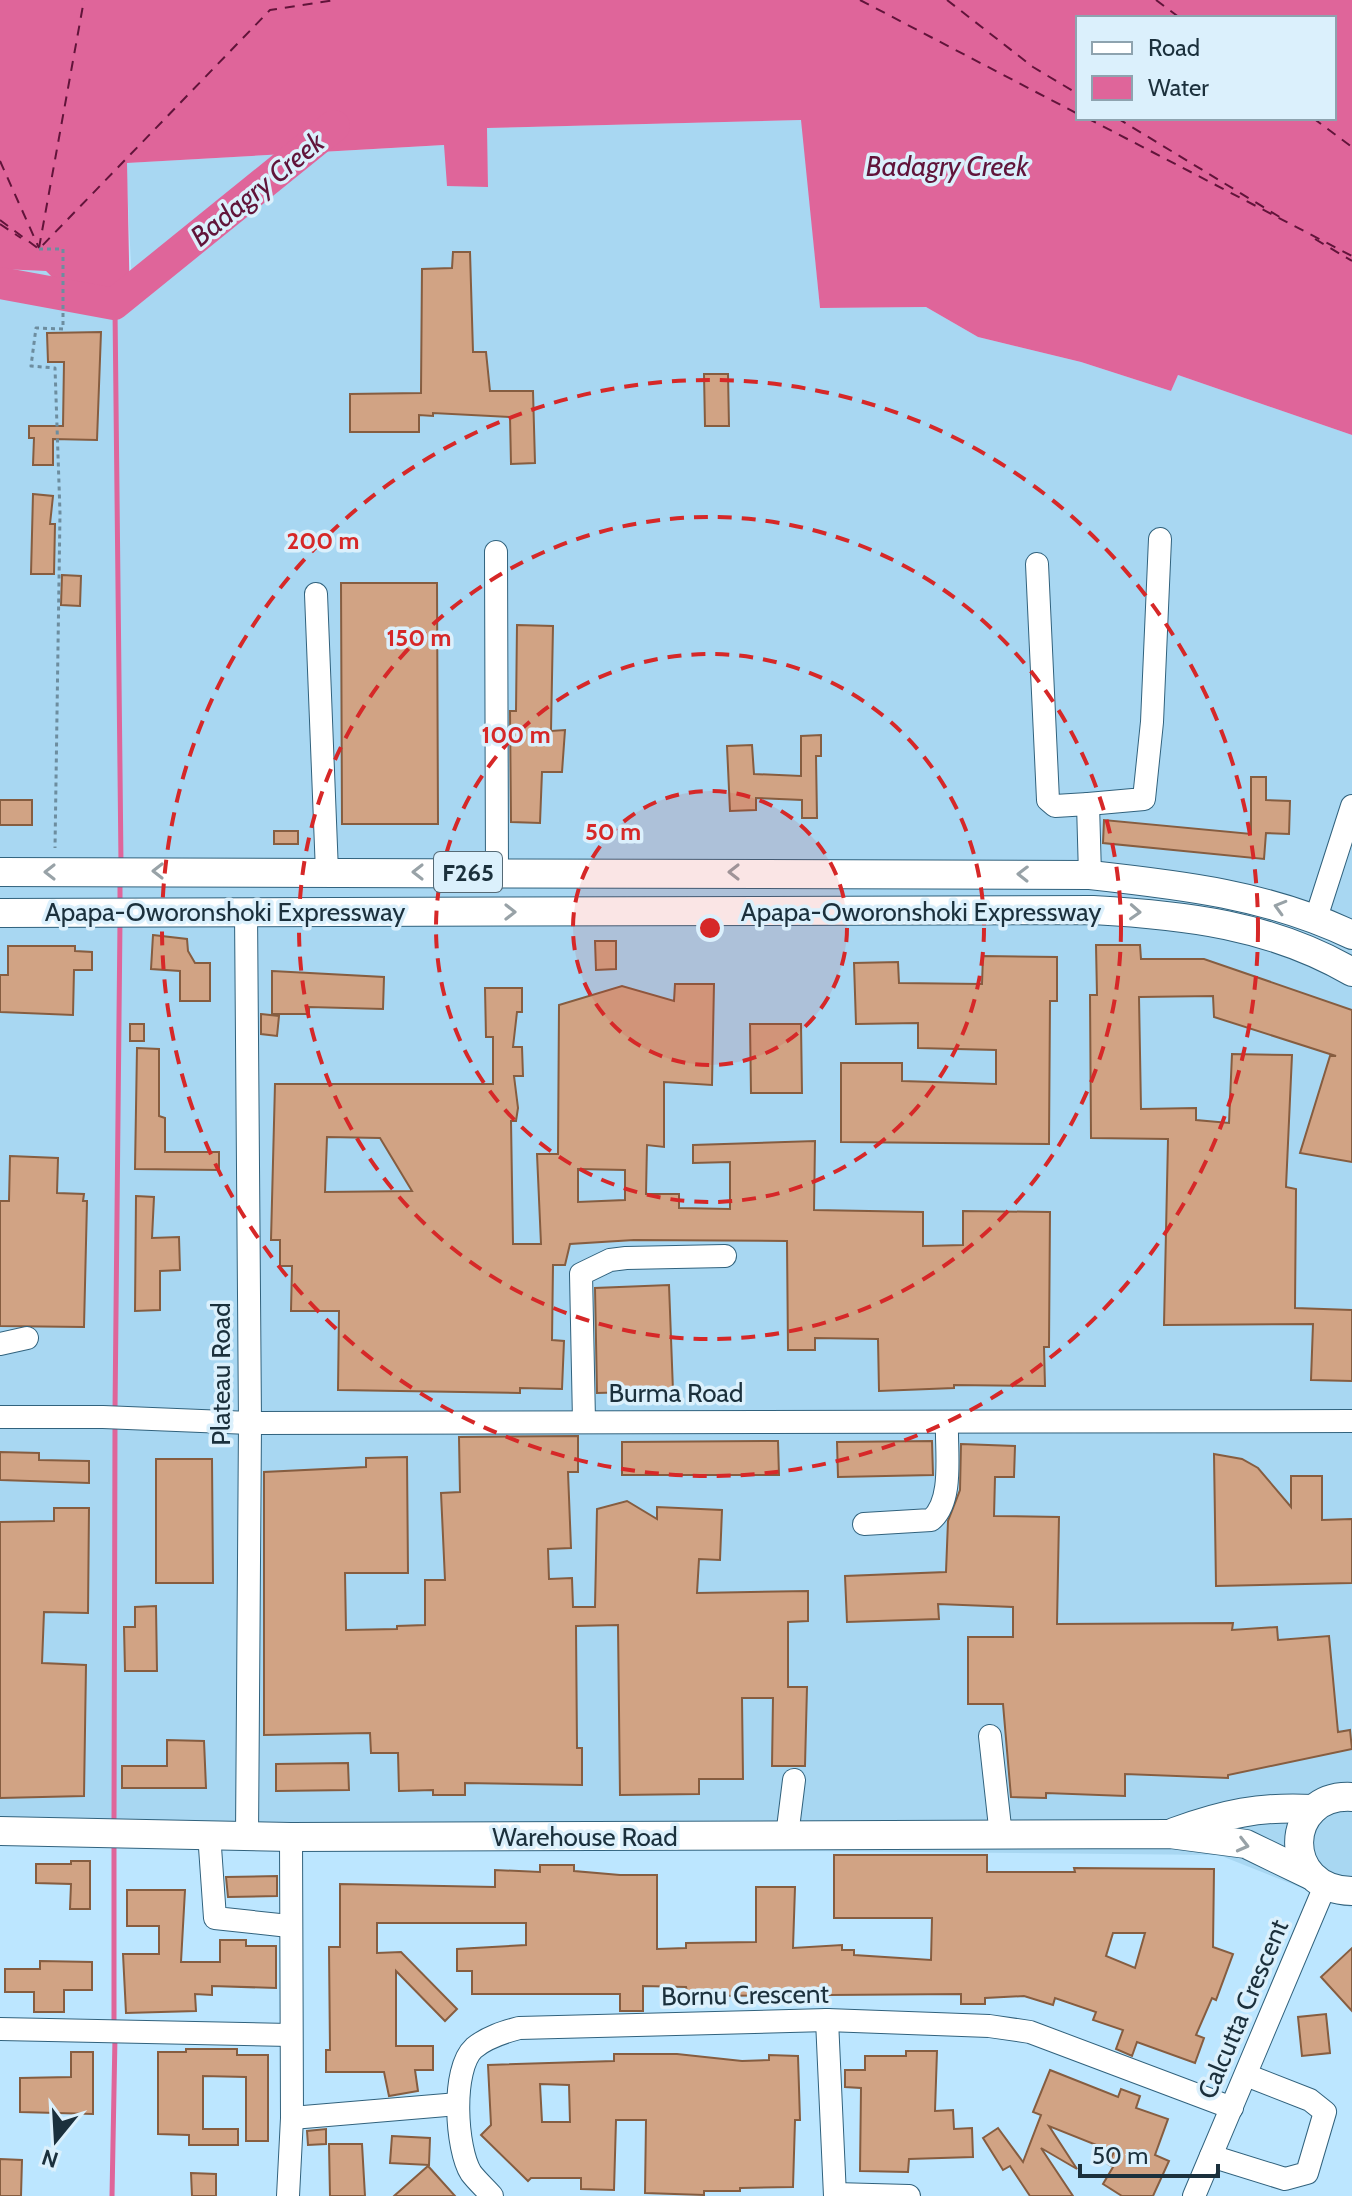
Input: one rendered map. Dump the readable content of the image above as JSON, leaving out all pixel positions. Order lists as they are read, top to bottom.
{
  "streets": {
    "main road": ["F265", "Apapa-Oworonshoki Expressway", "Warehouse Road"],
    "street": [
      "Plateau Road",
      "Burma Road",
      "Bornu Crescent",
      "Calcutta Crescent"
    ]
  },
  "crossings": [
    ["Apapa-Oworonshoki Expressway", "Plateau Road"],
    ["Plateau Road", "Burma Road"],
    ["Plateau Road", "Warehouse Road"],
    ["Warehouse Road", "Calcutta Crescent"],
    ["Bornu Crescent", "Calcutta Crescent"]
  ],
  "water": ["Badagry Creek"],
  "legend": ["Road", "Water"],
  "scale_bar": "50 m",
  "north": "bottom",
  "rings": [
    "200 m",
    "150 m",
    "100 m",
    "50 m"
  ]
}
